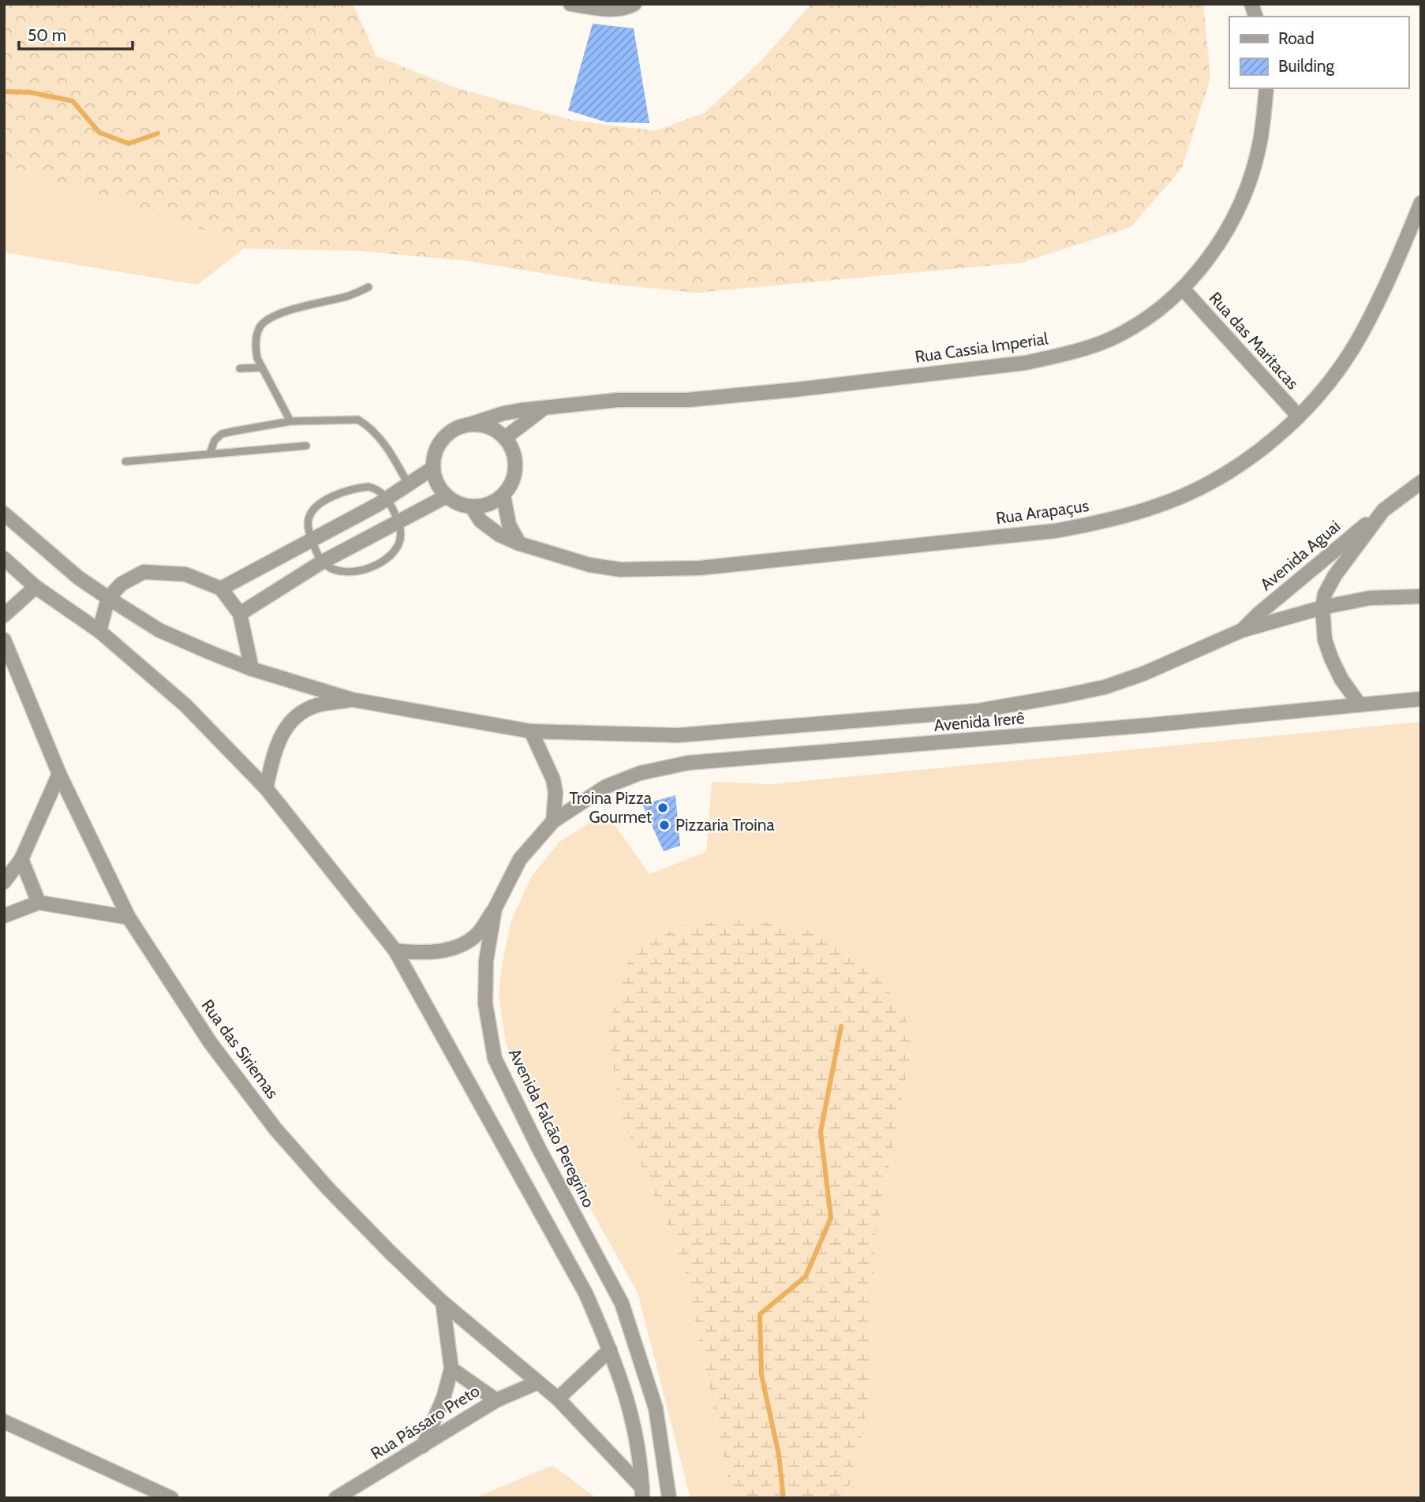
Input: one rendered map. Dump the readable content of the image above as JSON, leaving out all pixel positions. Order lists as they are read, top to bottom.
{
  "streets": {
    "street": [
      "Rua das Maritacas",
      "Rua Cassia Imperial",
      "Rua Arapaçus",
      "Avenida Aguai",
      "Avenida Irerê",
      "Rua das Siriemas",
      "Avenida Falcão Peregrino",
      "Rua Pássaro Preto"
    ]
  },
  "crossings": [
    ["Rua das Maritacas", "Rua Cassia Imperial"],
    ["Rua das Maritacas", "Rua Arapaçus"],
    ["Rua Cassia Imperial", "Rua Arapaçus"],
    ["Avenida Aguai", "Avenida Irerê"],
    ["Avenida Irerê", "Avenida Falcão Peregrino"],
    ["Rua das Siriemas", "Rua Pássaro Preto"]
  ],
  "places": ["Troina Pizza Gourmet", "Pizzaria Troina"],
  "legend": ["Road", "Building"],
  "scale_bar": "50 m"
}
